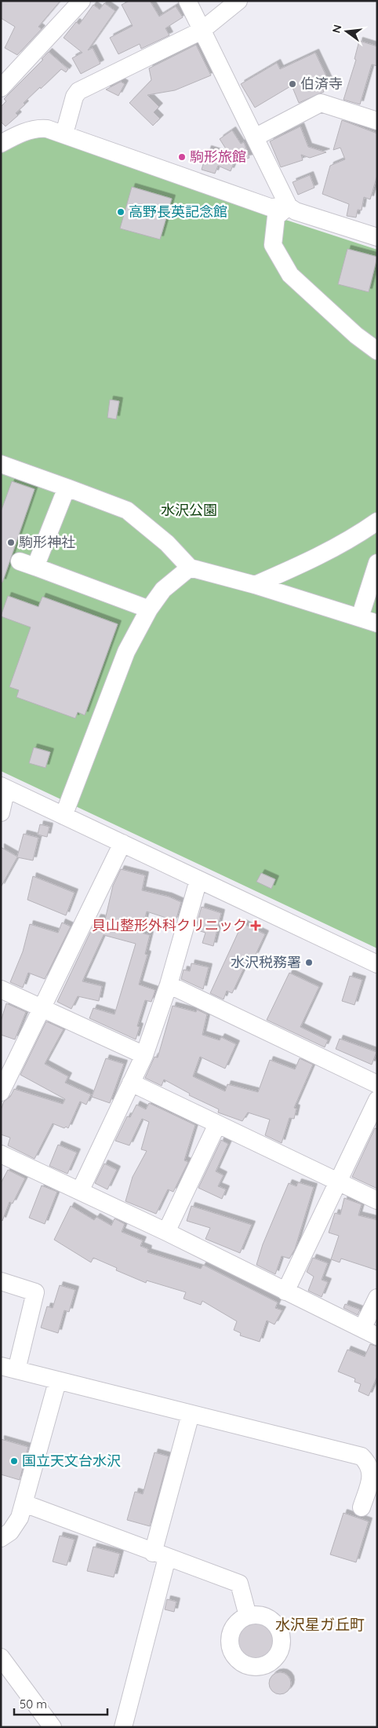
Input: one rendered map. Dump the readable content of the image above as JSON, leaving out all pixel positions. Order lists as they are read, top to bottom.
{
  "districts": ["水沢星ガ丘町"],
  "parks": ["水沢公園"],
  "places": {
    "other": [
      "伯済寺",
      "駒形旅館",
      "高野長英記念館",
      "駒形神社",
      "水沢税務署",
      "国立天文台水沢"
    ],
    "health": ["貝山整形外科クリニック"]
  },
  "scale_bar": "50 m",
  "north": "left"
}
